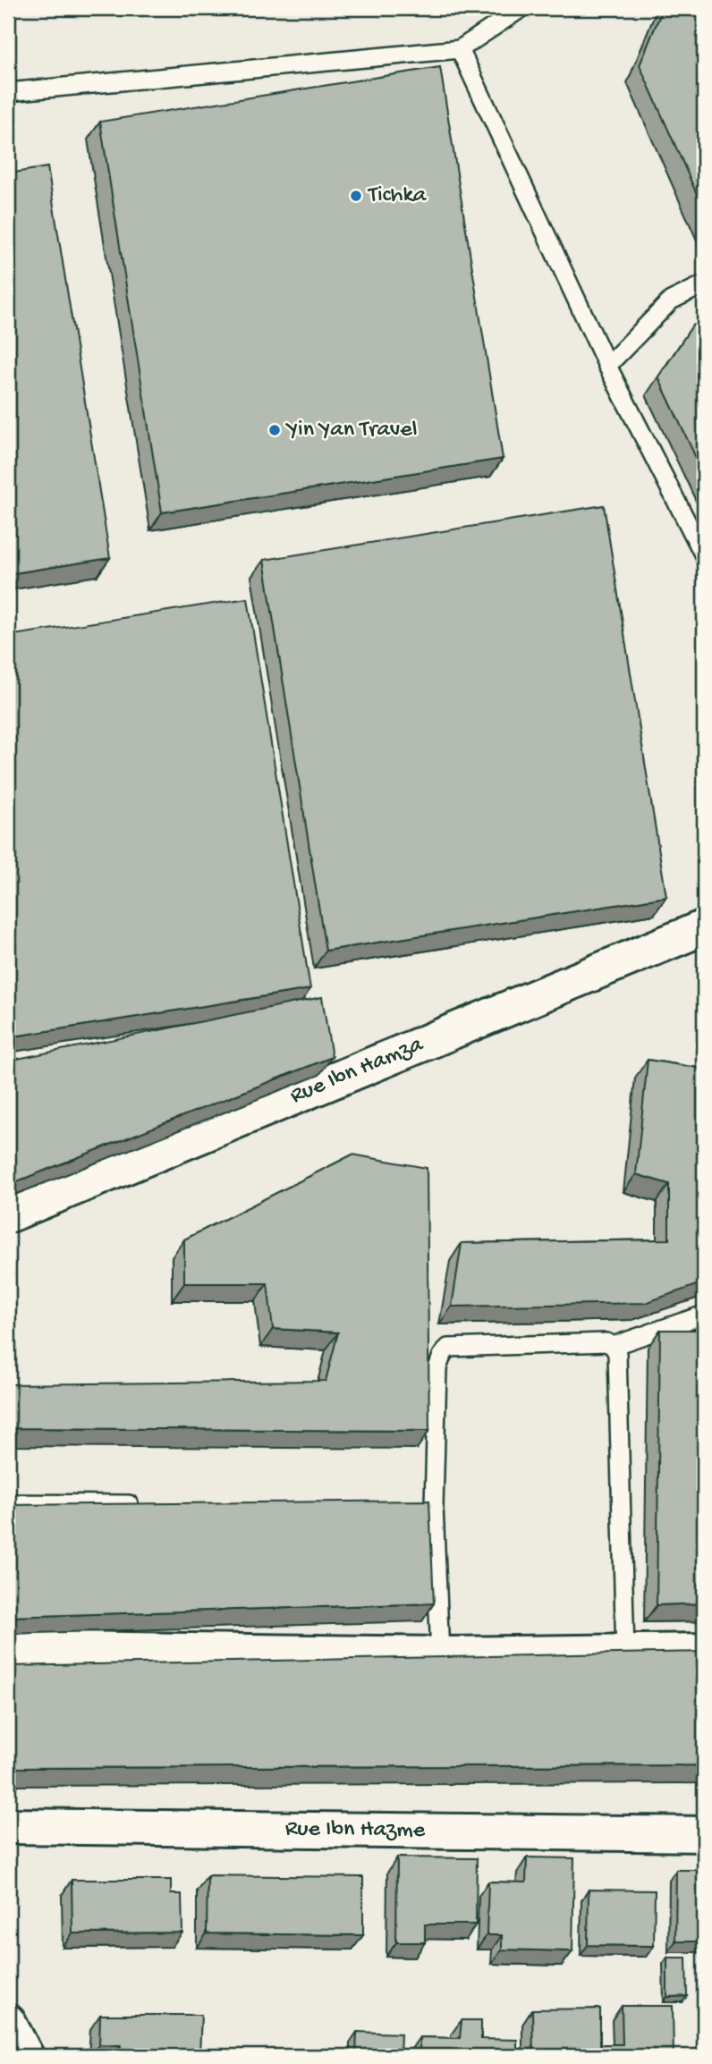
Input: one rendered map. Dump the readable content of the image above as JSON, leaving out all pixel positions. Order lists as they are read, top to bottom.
{
  "streets": {
    "street": ["Rue Ibn Hamza", "Rue Ibn Hazme"]
  },
  "places": ["Tichka", "Yin Yan Travel"]
}
